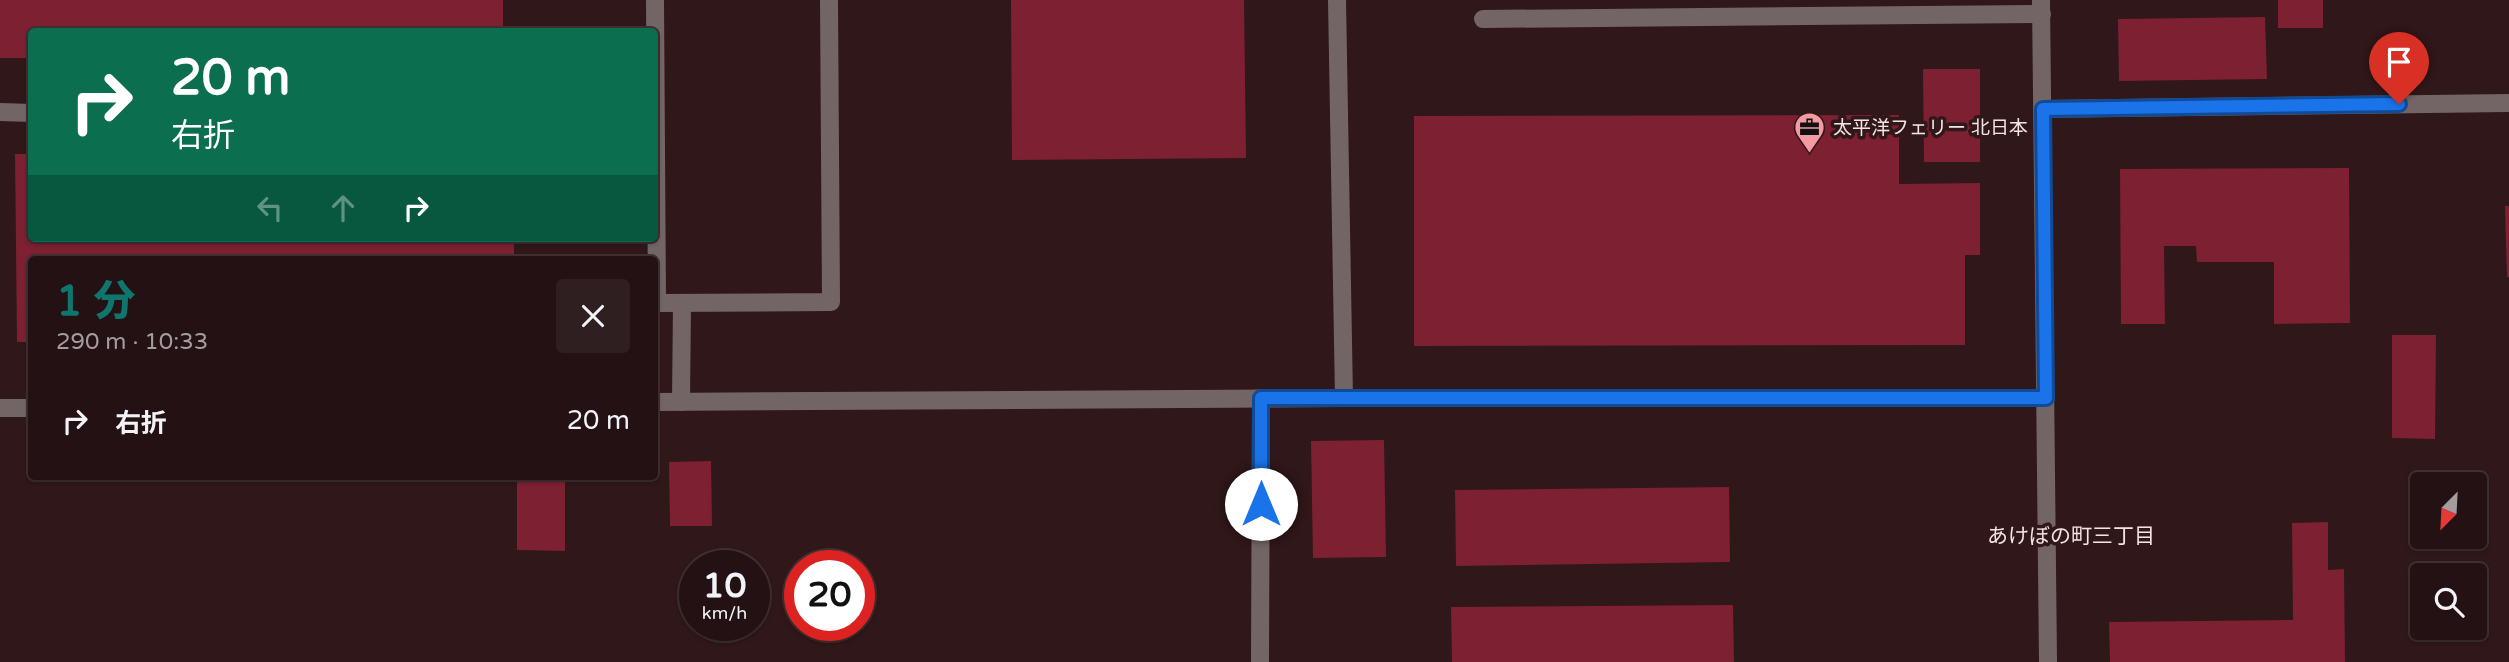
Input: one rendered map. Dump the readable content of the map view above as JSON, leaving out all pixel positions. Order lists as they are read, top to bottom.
{
  "districts": ["あけぼの町三丁目"],
  "places": {
    "office": ["太平洋フェリー 北日本"]
  },
  "north": "bottom left",
  "page": {
    "turn": ["20 m", "右折"],
    "heading": ["1 分", "290 m · 10:33"],
    "list": [
      {
        "name": "右折",
        "value": "20 m"
      }
    ],
    "speed": "10 km/h",
    "limit": "20"
  }
}
